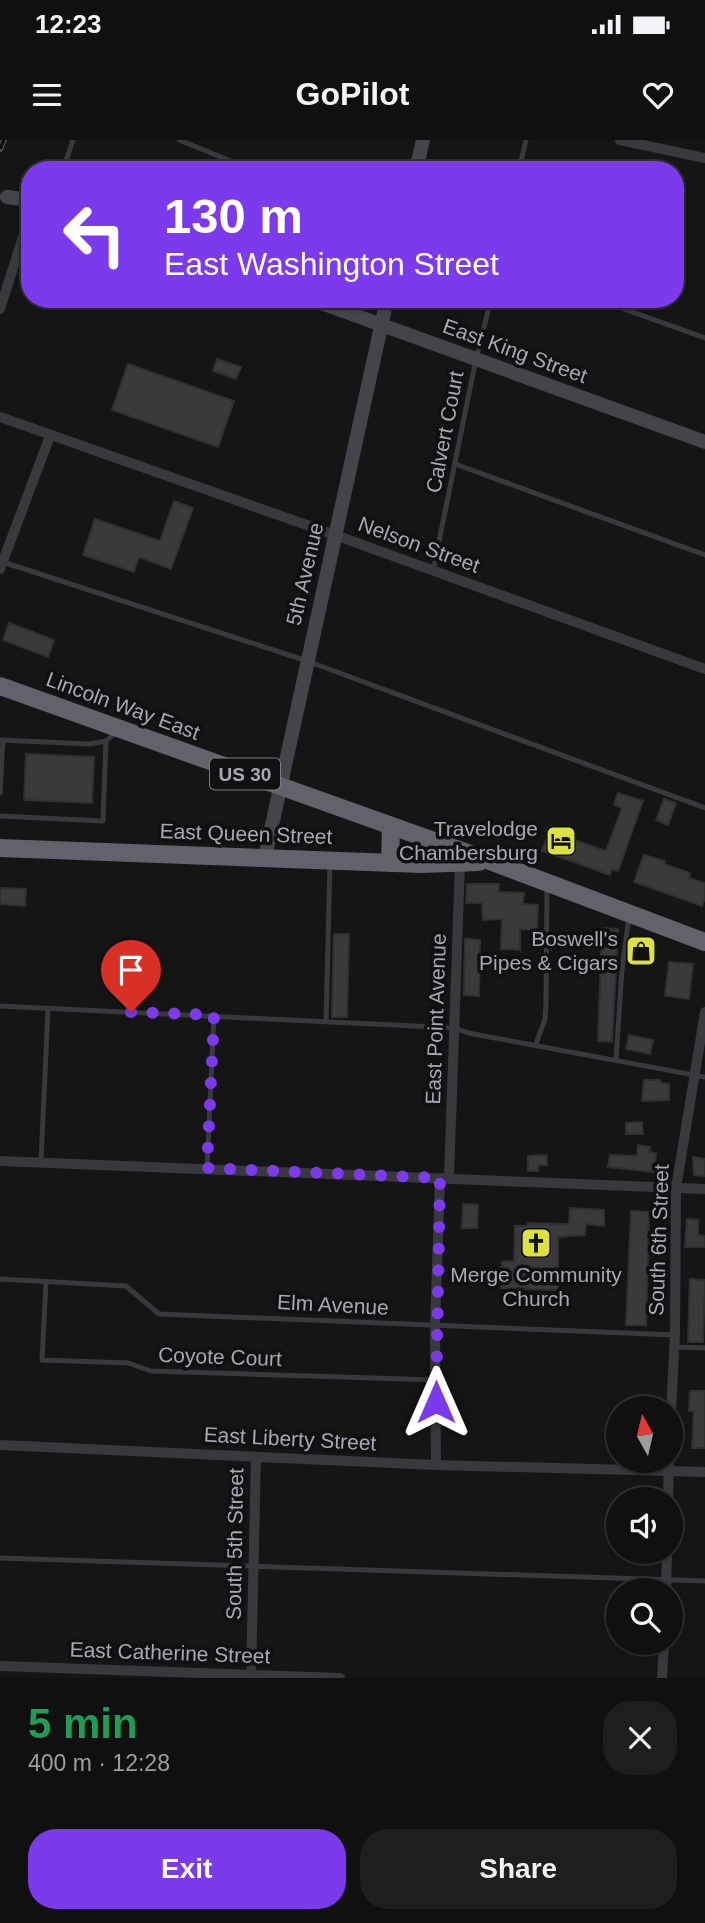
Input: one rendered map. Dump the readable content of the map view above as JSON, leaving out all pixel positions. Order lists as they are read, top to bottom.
{
  "streets": {
    "highway": ["Lincoln Way East", "US 30", "East Queen Street"],
    "street": [
      "East King Street",
      "Nelson Street",
      "5th Avenue",
      "East Point Avenue",
      "South 6th Street",
      "East Liberty Street",
      "South 5th Street",
      "East Catherine Street"
    ],
    "lane": ["Calvert Court", "Elm Avenue", "Coyote Court"]
  },
  "crossings": [
    ["East King Street", "Calvert Court"],
    ["East King Street", "5th Avenue"],
    ["Calvert Court", "Nelson Street"],
    ["Nelson Street", "5th Avenue"],
    ["5th Avenue", "Lincoln Way East"],
    ["5th Avenue", "East Queen Street"],
    ["Lincoln Way East", "East Queen Street"],
    ["East Queen Street", "East Point Avenue"],
    ["East Point Avenue", "Elm Avenue"],
    ["East Point Avenue", "Coyote Court"],
    ["East Point Avenue", "East Liberty Street"],
    ["South 6th Street", "Elm Avenue"],
    ["Elm Avenue", "Coyote Court"],
    ["East Liberty Street", "South 5th Street"],
    ["South 5th Street", "East Catherine Street"]
  ],
  "places": {
    "hotel": ["Travelodge Chambersburg"],
    "shop": ["Boswell's Pipes & Cigars"],
    "church": ["Merge Community Church"]
  },
  "north": "top",
  "page": {
    "status": "12:23",
    "header": "GoPilot",
    "turn": ["130 m", "East Washington Street"],
    "heading": ["5 min", "400 m · 12:28"],
    "buttons": ["Exit", "Share"]
  }
}
